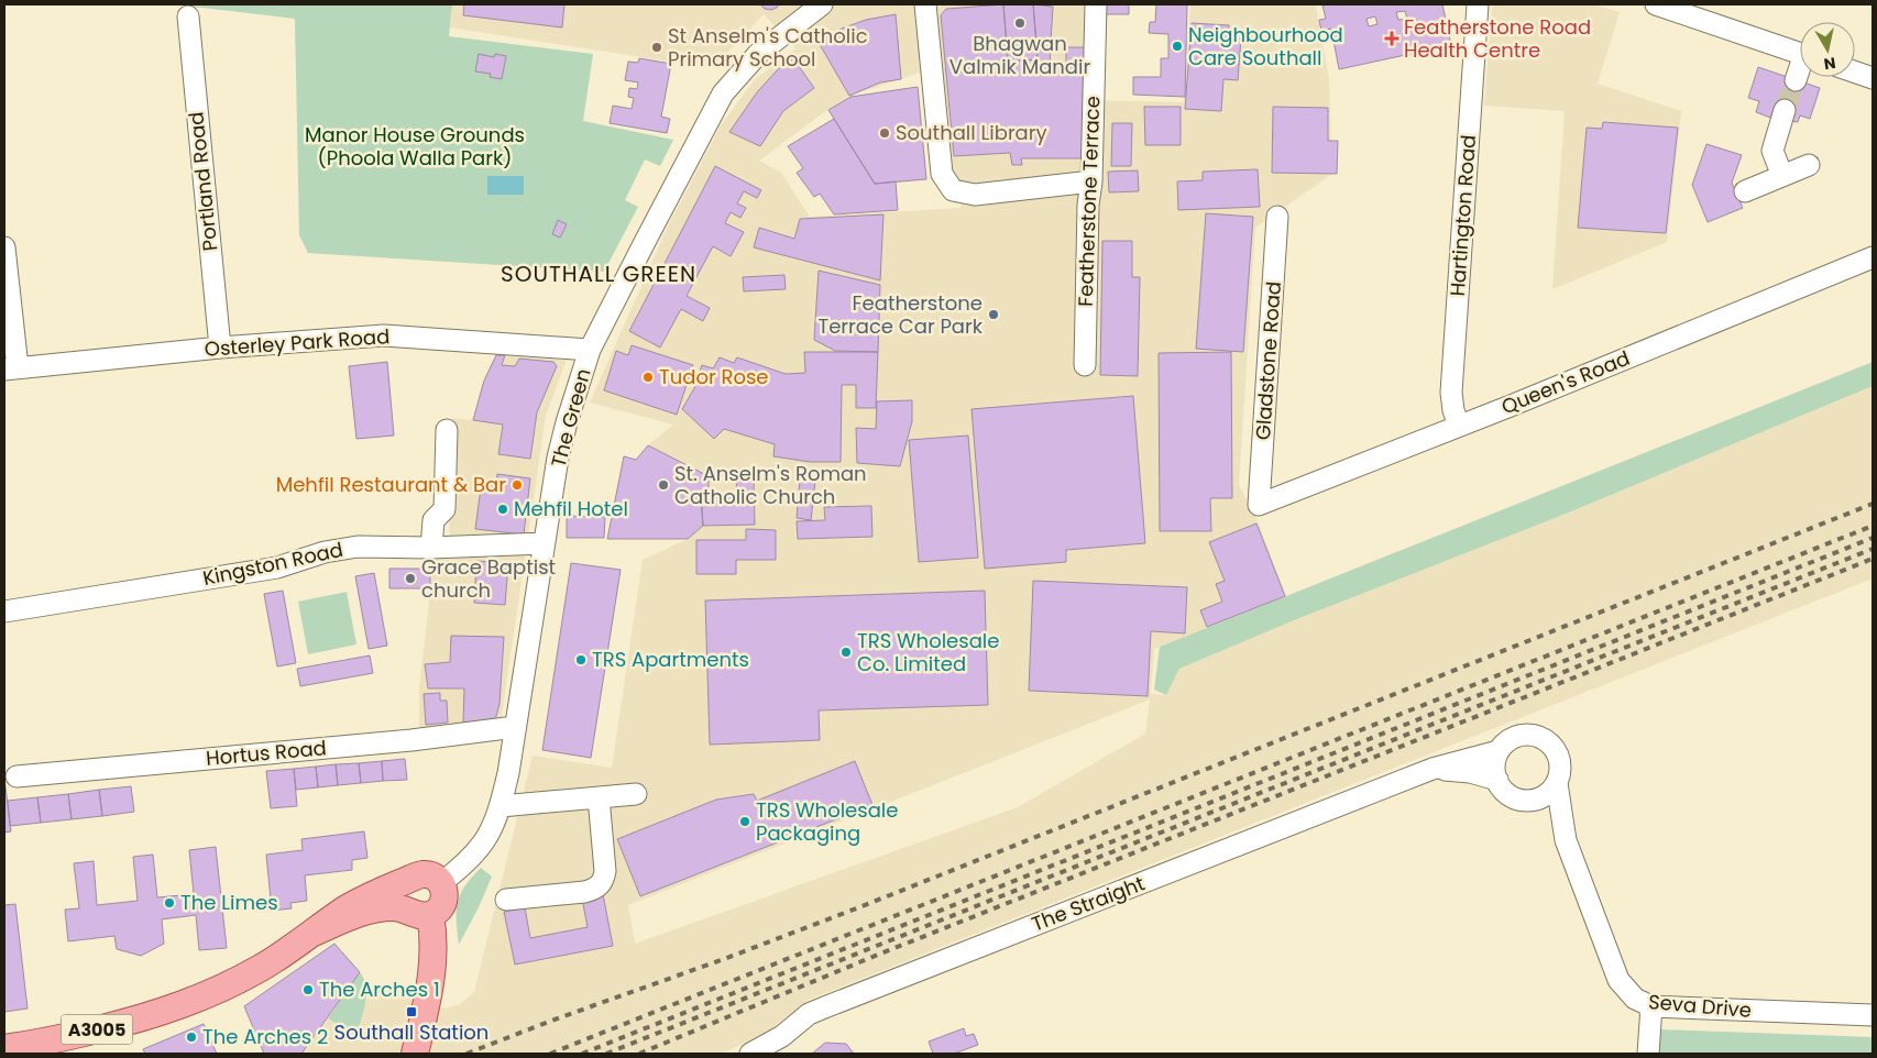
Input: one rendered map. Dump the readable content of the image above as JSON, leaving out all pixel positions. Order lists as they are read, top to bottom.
{
  "streets": {
    "main road": ["A3005"],
    "street": [
      "Portland Road",
      "Featherstone Terrace",
      "Hartington Road",
      "Osterley Park Road",
      "Gladstone Road",
      "Queen's Road",
      "The Green",
      "Kingston Road",
      "Hortus Road",
      "The Straight",
      "Seva Drive"
    ]
  },
  "crossings": [
    ["Portland Road", "Osterley Park Road"],
    ["Hartington Road", "Queen's Road"],
    ["Osterley Park Road", "The Green"],
    ["Gladstone Road", "Queen's Road"],
    ["The Green", "Kingston Road"],
    ["The Green", "Hortus Road"],
    ["The Green", "A3005"],
    ["The Straight", "Seva Drive"]
  ],
  "districts": ["SOUTHALL GREEN"],
  "parks": ["Manor House Grounds (Phoola Walla Park)"],
  "places": {
    "other": [
      "Bhagwan Valmik Mandir",
      "Neighbourhood Care Southall",
      "St Anselm's Catholic Primary School",
      "Southall Library",
      "Featherstone Terrace Car Park",
      "Tudor Rose",
      "Mehfil Restaurant & Bar",
      "St. Anselm's Roman Catholic Church",
      "Mehfil Hotel",
      "Grace Baptist church",
      "TRS Wholesale Co. Limited",
      "TRS Apartments",
      "TRS Wholesale Packaging",
      "The Limes",
      "The Arches 1",
      "The Arches 2"
    ],
    "health": ["Featherstone Road Health Centre"],
    "transit": ["Southall Station"]
  },
  "north": "bottom"
}
